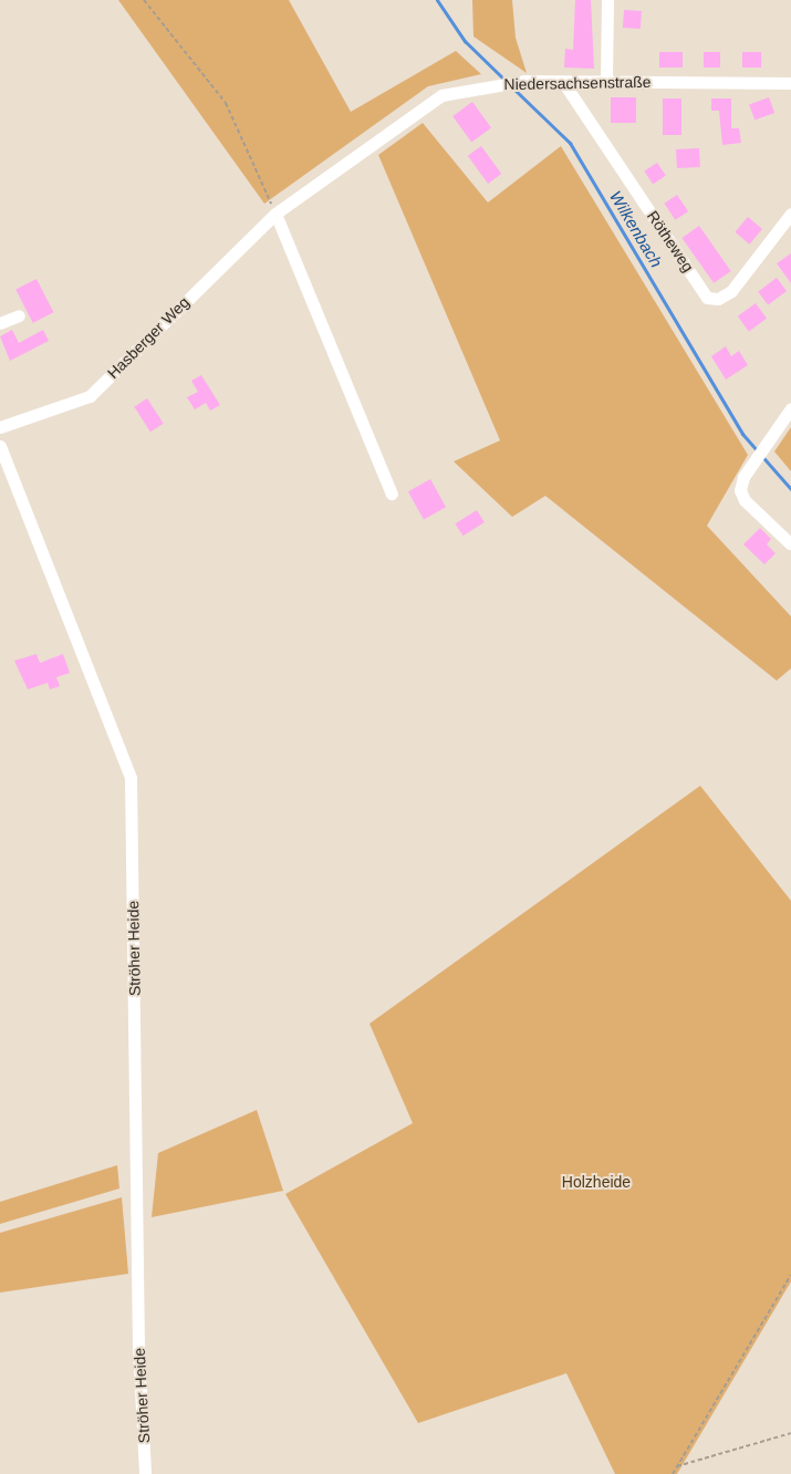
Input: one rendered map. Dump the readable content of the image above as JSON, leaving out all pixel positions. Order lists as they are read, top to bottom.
{
  "streets": {
    "street": [
      "Niedersachsenstraße",
      "Rötheweg",
      "Hasberger Weg",
      "Ströher Heide"
    ]
  },
  "crossings": [
    ["Niedersachsenstraße", "Rötheweg"],
    ["Niedersachsenstraße", "Hasberger Weg"]
  ],
  "water": ["Wilkenbach"],
  "parks": ["Holzheide"]
}
